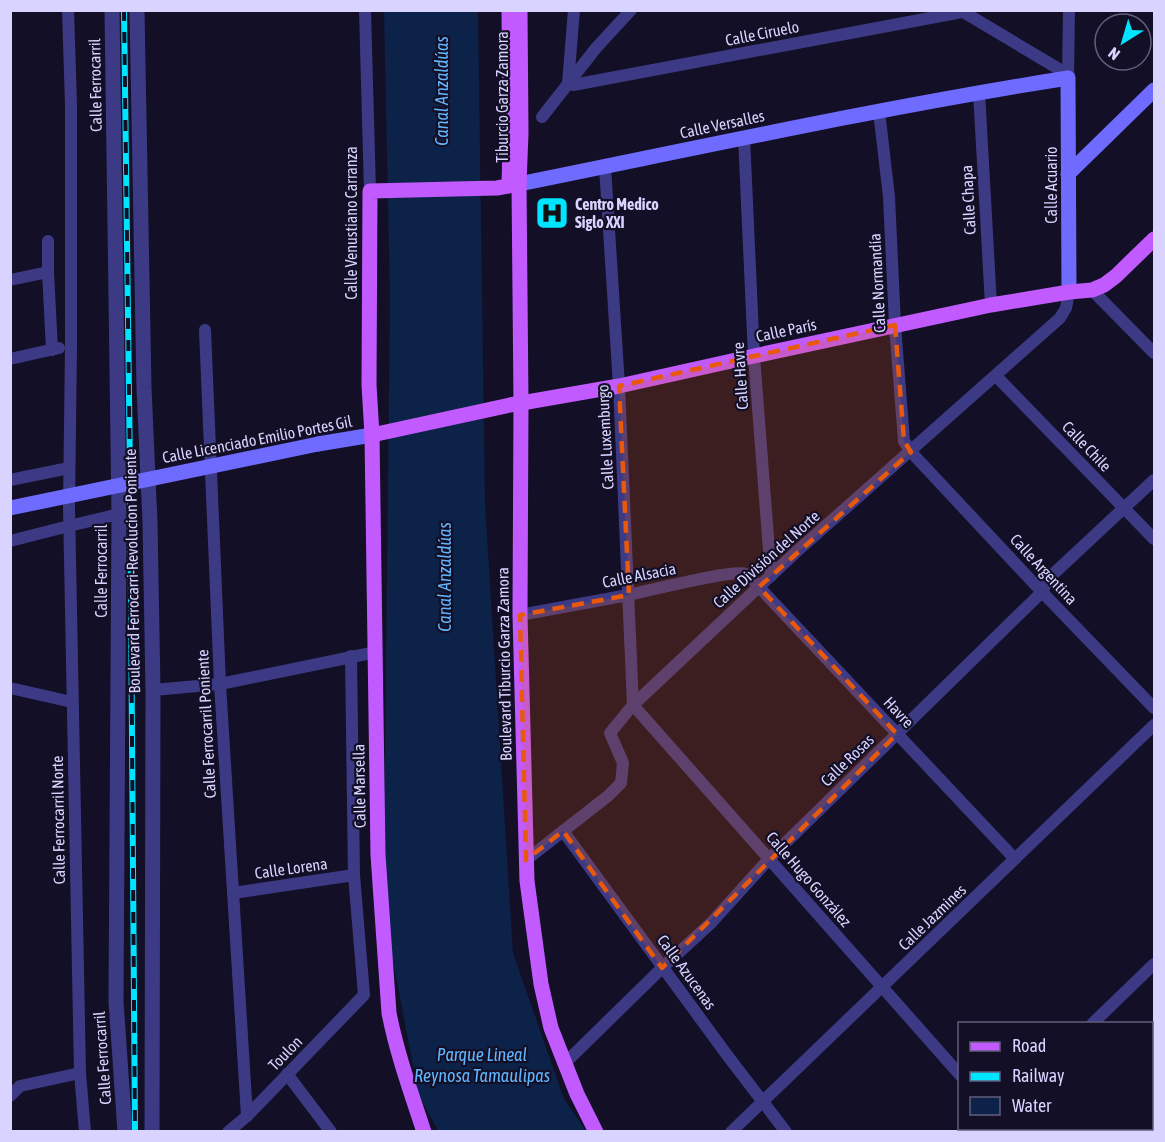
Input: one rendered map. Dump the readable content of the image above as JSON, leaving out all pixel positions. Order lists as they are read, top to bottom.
{
  "streets": {
    "main road": [
      "Tiburcio Garza Zamora",
      "Calle Versalles",
      "Calle Acuario",
      "Calle Venustiano Carranza",
      "Calle París",
      "Calle Licenciado Emilio Portes Gil",
      "Boulevard Tiburcio Garza Zamora",
      "Calle Marsella"
    ],
    "street": [
      "Calle Ciruelo",
      "Calle Ferrocarril",
      "Calle Chapa",
      "Calle Normandía",
      "Calle Havre",
      "Calle Luxemburgo",
      "Calle Chile",
      "Calle División del Norte",
      "Calle Argentina",
      "Boulevard Ferrocarri-Revolucion Poniente",
      "Calle Alsacia",
      "Havre",
      "Calle Ferrocarril Poniente",
      "Calle Rosas",
      "Calle Ferrocarril Norte",
      "Calle Lorena",
      "Calle Hugo González",
      "Calle Jazmines",
      "Calle Azucenas",
      "Toulon"
    ]
  },
  "crossings": [
    ["Calle Ferrocarril", "Calle Ferrocarril Norte"],
    ["Tiburcio Garza Zamora", "Calle Versalles"],
    ["Tiburcio Garza Zamora", "Boulevard Tiburcio Garza Zamora"],
    ["Calle Versalles", "Calle Acuario"],
    ["Calle Versalles", "Calle Chapa"],
    ["Calle Versalles", "Calle Venustiano Carranza"],
    ["Calle Versalles", "Calle Normandía"],
    ["Calle Versalles", "Calle Havre"],
    ["Calle Versalles", "Calle Luxemburgo"],
    ["Calle Versalles", "Boulevard Tiburcio Garza Zamora"],
    ["Calle Acuario", "Calle París"],
    ["Calle Acuario", "Calle División del Norte"],
    ["Calle Chapa", "Calle París"],
    ["Calle Venustiano Carranza", "Calle Licenciado Emilio Portes Gil"],
    ["Calle Venustiano Carranza", "Calle Marsella"],
    ["Calle Normandía", "Calle París"],
    ["Calle Normandía", "Calle División del Norte"],
    ["Calle Normandía", "Calle Argentina"],
    ["Calle París", "Calle Havre"],
    ["Calle París", "Calle Luxemburgo"],
    ["Calle París", "Calle Licenciado Emilio Portes Gil"],
    ["Calle París", "Calle División del Norte"],
    ["Calle París", "Boulevard Tiburcio Garza Zamora"],
    ["Calle Havre", "Calle División del Norte"],
    ["Calle Luxemburgo", "Calle División del Norte"],
    ["Calle Luxemburgo", "Calle Alsacia"],
    ["Calle Luxemburgo", "Calle Hugo González"],
    ["Calle Licenciado Emilio Portes Gil", "Boulevard Tiburcio Garza Zamora"],
    ["Calle Licenciado Emilio Portes Gil", "Calle Marsella"],
    ["Calle Chile", "Calle División del Norte"],
    ["Calle Chile", "Calle Rosas"],
    ["Calle División del Norte", "Calle Argentina"],
    ["Calle División del Norte", "Calle Alsacia"],
    ["Calle División del Norte", "Boulevard Tiburcio Garza Zamora"],
    ["Calle División del Norte", "Havre"],
    ["Calle División del Norte", "Calle Hugo González"],
    ["Calle División del Norte", "Calle Azucenas"],
    ["Calle Argentina", "Calle Rosas"],
    ["Calle Alsacia", "Boulevard Tiburcio Garza Zamora"],
    ["Calle Alsacia", "Havre"],
    ["Boulevard Tiburcio Garza Zamora", "Calle Rosas"],
    ["Havre", "Calle Rosas"],
    ["Havre", "Calle Jazmines"],
    ["Calle Ferrocarril Poniente", "Calle Lorena"],
    ["Calle Ferrocarril Poniente", "Toulon"],
    ["Calle Rosas", "Calle Hugo González"],
    ["Calle Rosas", "Calle Azucenas"],
    ["Calle Lorena", "Toulon"],
    ["Calle Hugo González", "Calle Jazmines"],
    ["Calle Jazmines", "Calle Azucenas"]
  ],
  "water": ["Canal Anzaldúas", "Parque Lineal Reynosa Tamaulipas"],
  "places": {
    "hospital": ["Centro Medico Siglo XXI"]
  },
  "legend": ["Road", "Railway", "Water"],
  "north": "bottom left"
}
